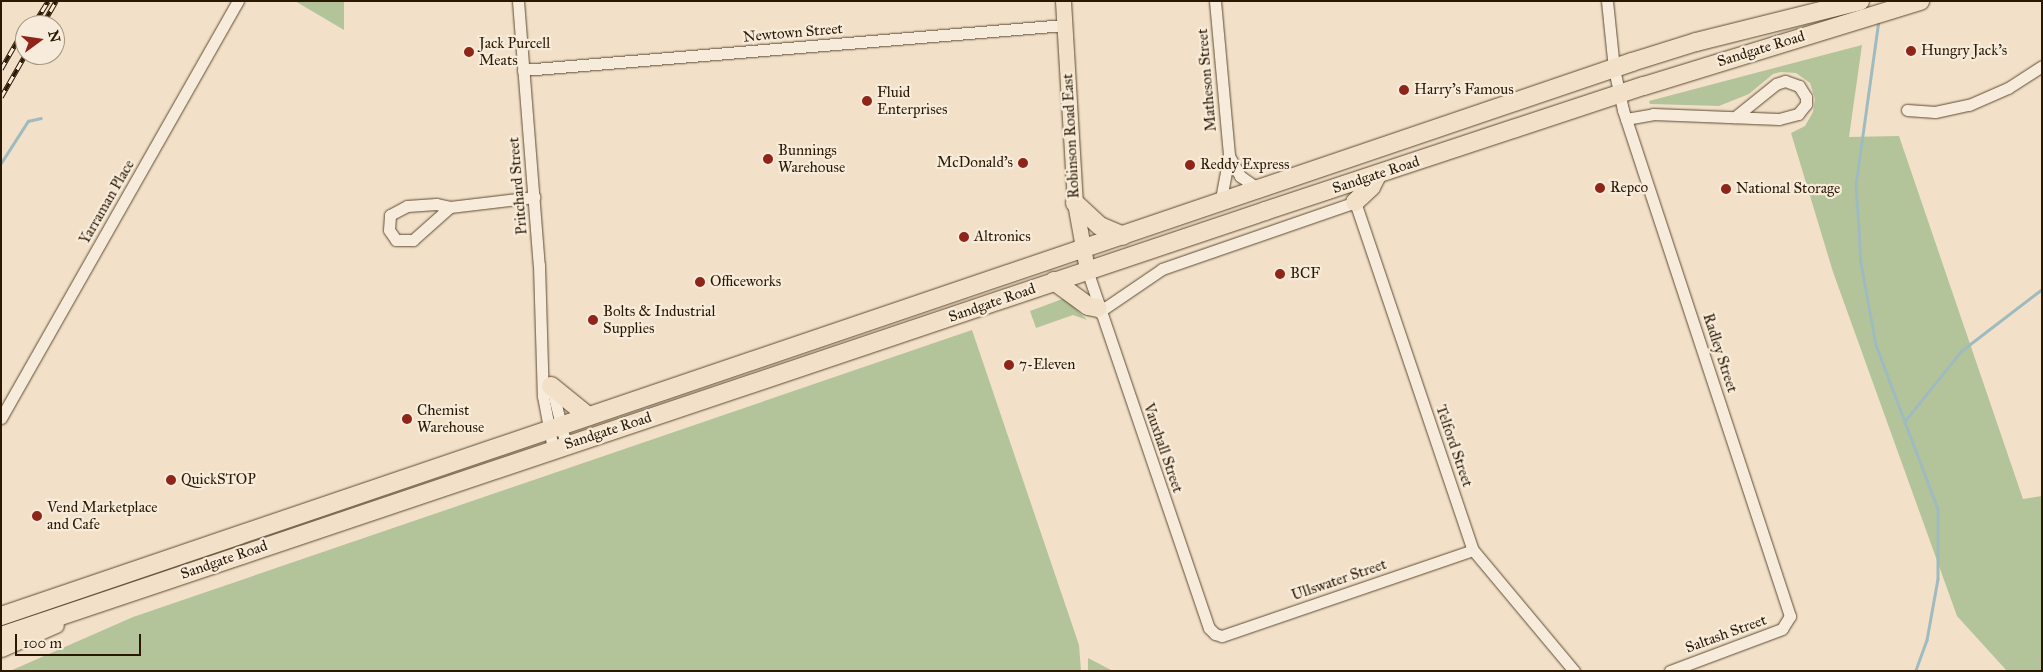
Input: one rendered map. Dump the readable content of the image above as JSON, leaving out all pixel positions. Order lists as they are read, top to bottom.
{
  "streets": {
    "highway": ["Sandgate Road"],
    "main road": ["Robinson Road East"],
    "street": [
      "Newtown Street",
      "Matheson Street",
      "Pritchard Street",
      "Yarraman Place",
      "Radley Street",
      "Telford Street",
      "Vauxhall Street",
      "Ullswater Street",
      "Saltash Street"
    ]
  },
  "crossings": [
    ["Newtown Street", "Robinson Road East"],
    ["Newtown Street", "Pritchard Street"],
    ["Sandgate Road", "Matheson Street"],
    ["Sandgate Road", "Robinson Road East"],
    ["Sandgate Road", "Pritchard Street"],
    ["Sandgate Road", "Radley Street"],
    ["Sandgate Road", "Telford Street"],
    ["Sandgate Road", "Vauxhall Street"],
    ["Robinson Road East", "Vauxhall Street"],
    ["Radley Street", "Saltash Street"],
    ["Telford Street", "Ullswater Street"],
    ["Vauxhall Street", "Ullswater Street"]
  ],
  "places": [
    "Hungry Jack's",
    "Jack Purcell Meats",
    "Harry's Famous",
    "Fluid Enterprises",
    "Bunnings Warehouse",
    "McDonald's",
    "Reddy Express",
    "Repco",
    "National Storage",
    "Altronics",
    "BCF",
    "Officeworks",
    "Bolts & Industrial Supplies",
    "7-Eleven",
    "Chemist Warehouse",
    "QuickSTOP",
    "Vend Marketplace and Cafe"
  ],
  "scale_bar": "100 m",
  "north": "right"
}
